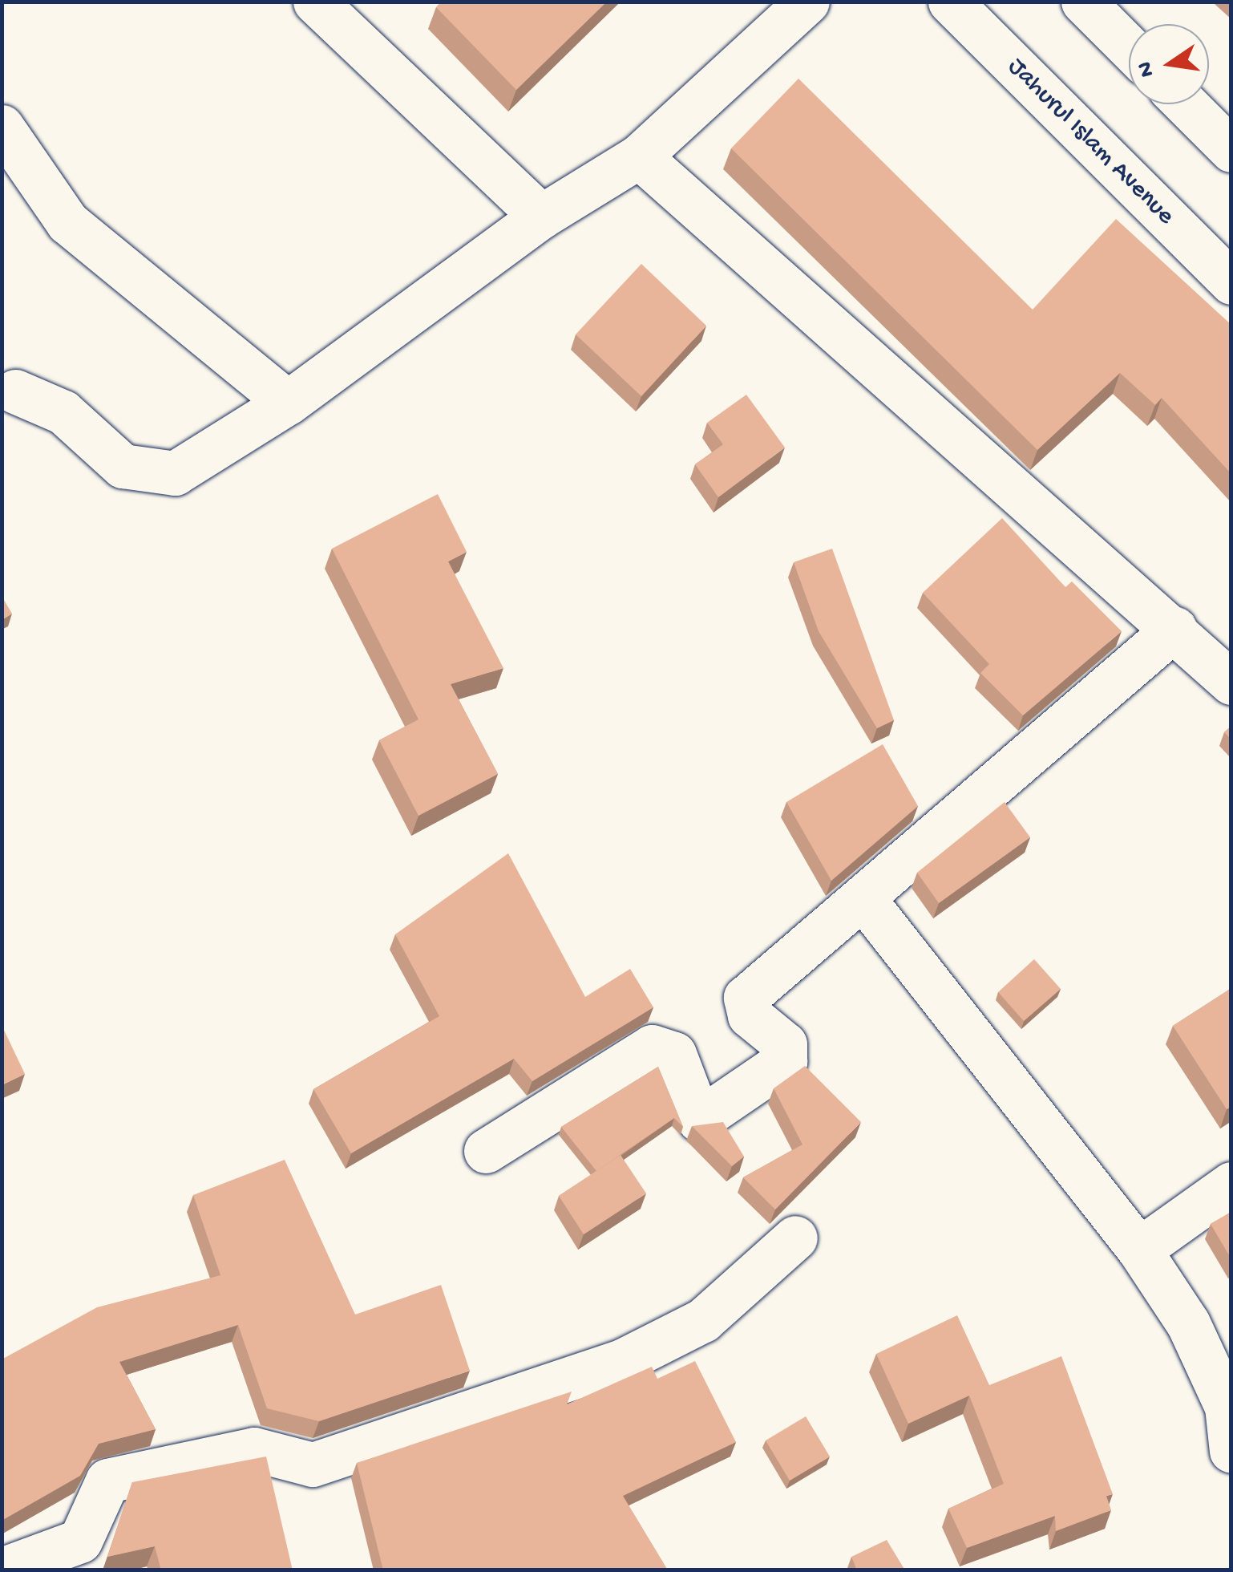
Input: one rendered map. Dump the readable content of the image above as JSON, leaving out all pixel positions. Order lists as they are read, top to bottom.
{
  "streets": {
    "street": ["Jahurul Islam Avenue"]
  },
  "north": "left"
}
